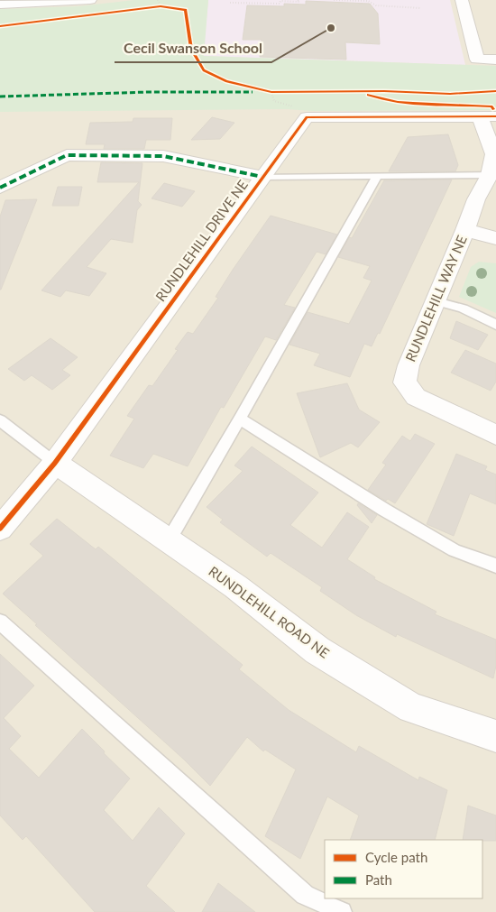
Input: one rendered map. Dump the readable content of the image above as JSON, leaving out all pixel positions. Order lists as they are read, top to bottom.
{
  "streets": {
    "street": ["RUNDLEHILL DRIVE NE", "RUNDLEHILL WAY NE", "RUNDLEHILL ROAD NE"]
  },
  "crossings": [
    ["RUNDLEHILL DRIVE NE", "RUNDLEHILL ROAD NE"]
  ],
  "places": ["Cecil Swanson School"],
  "legend": ["Cycle path", "Path"]
}
